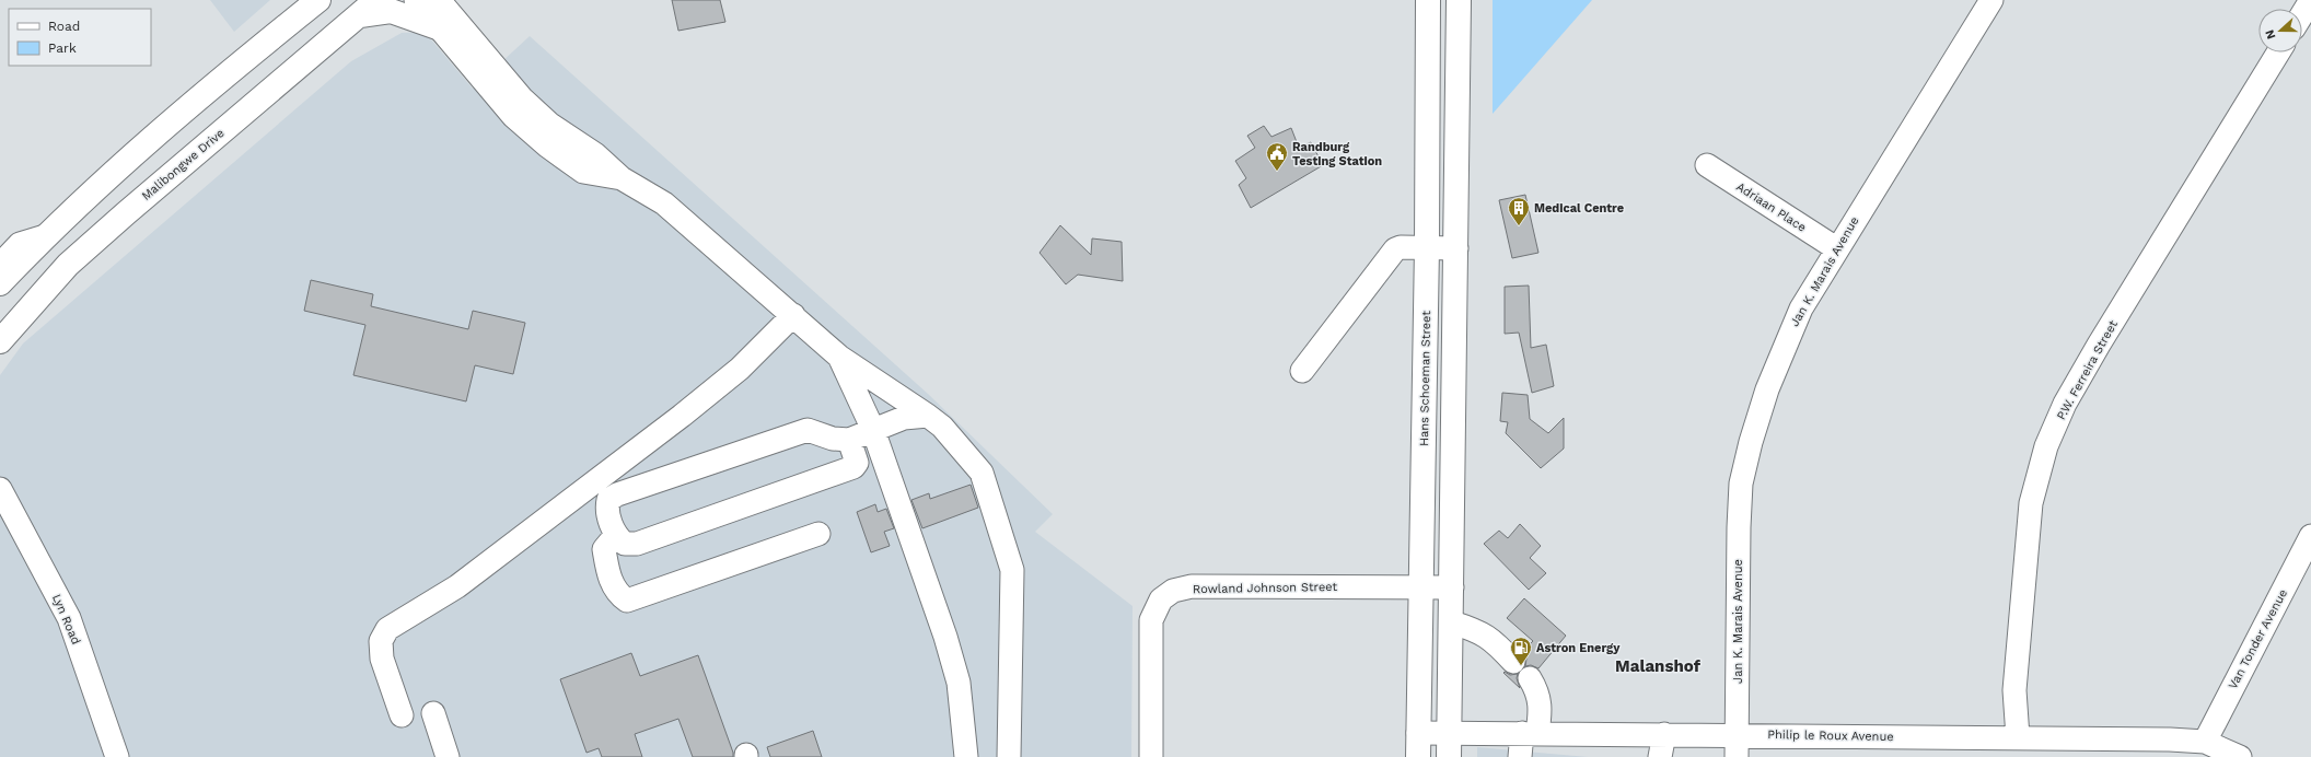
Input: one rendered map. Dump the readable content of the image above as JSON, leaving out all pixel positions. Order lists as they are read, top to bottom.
{
  "streets": {
    "main road": ["Malibongwe Drive", "Hans Schoeman Street"],
    "street": [
      "Adriaan Place",
      "Jan K. Marais Avenue",
      "P.W. Ferreira Street",
      "Rowland Johnson Street",
      "Lyn Road",
      "Van Tonder Avenue",
      "Philip le Roux Avenue"
    ]
  },
  "crossings": [
    ["Adriaan Place", "Jan K. Marais Avenue"],
    ["Jan K. Marais Avenue", "Philip le Roux Avenue"],
    ["P.W. Ferreira Street", "Philip le Roux Avenue"],
    ["Hans Schoeman Street", "Rowland Johnson Street"],
    ["Hans Schoeman Street", "Philip le Roux Avenue"],
    ["Van Tonder Avenue", "Philip le Roux Avenue"]
  ],
  "districts": ["Malanshof"],
  "places": {
    "public building": ["Randburg Testing Station"],
    "building": ["Medical Centre"],
    "fuel station": ["Astron Energy"]
  },
  "legend": ["Road", "Park"],
  "north": "left"
}
